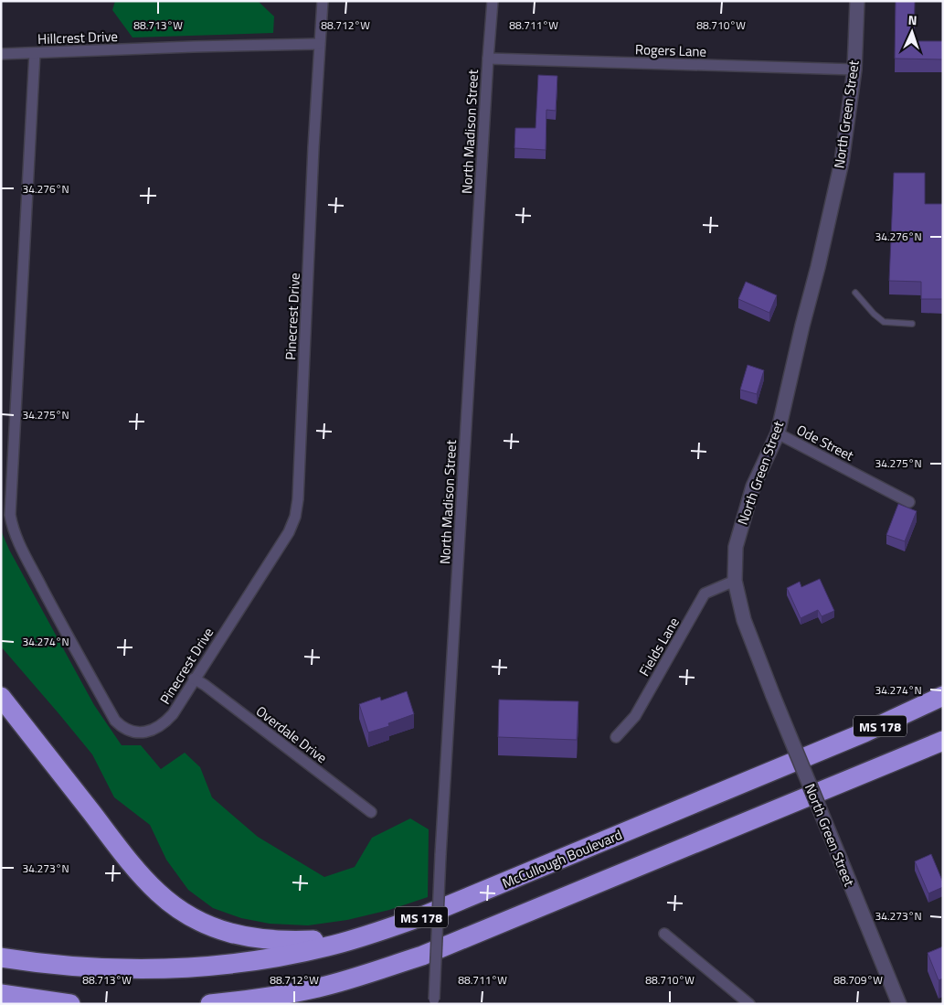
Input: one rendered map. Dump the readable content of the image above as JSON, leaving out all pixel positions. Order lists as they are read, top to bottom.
{
  "streets": {
    "highway": ["MS 178", "McCullough Boulevard"],
    "street": [
      "Hillcrest Drive",
      "Rogers Lane",
      "North Green Street",
      "North Madison Street",
      "Pinecrest Drive",
      "Ode Street",
      "Fields Lane",
      "Overdale Drive"
    ]
  },
  "crossings": [
    ["Hillcrest Drive", "Pinecrest Drive"],
    ["Rogers Lane", "North Green Street"],
    ["Rogers Lane", "North Madison Street"],
    ["North Green Street", "Ode Street"],
    ["North Green Street", "Fields Lane"],
    ["Pinecrest Drive", "Overdale Drive"]
  ],
  "north": "top",
  "coordinates": [
    "88.713°W",
    "88.712°W",
    "88.711°W",
    "88.710°W",
    "34.276°N",
    "34.275°N",
    "34.274°N",
    "34.273°N",
    "88.709°W"
  ]
}
